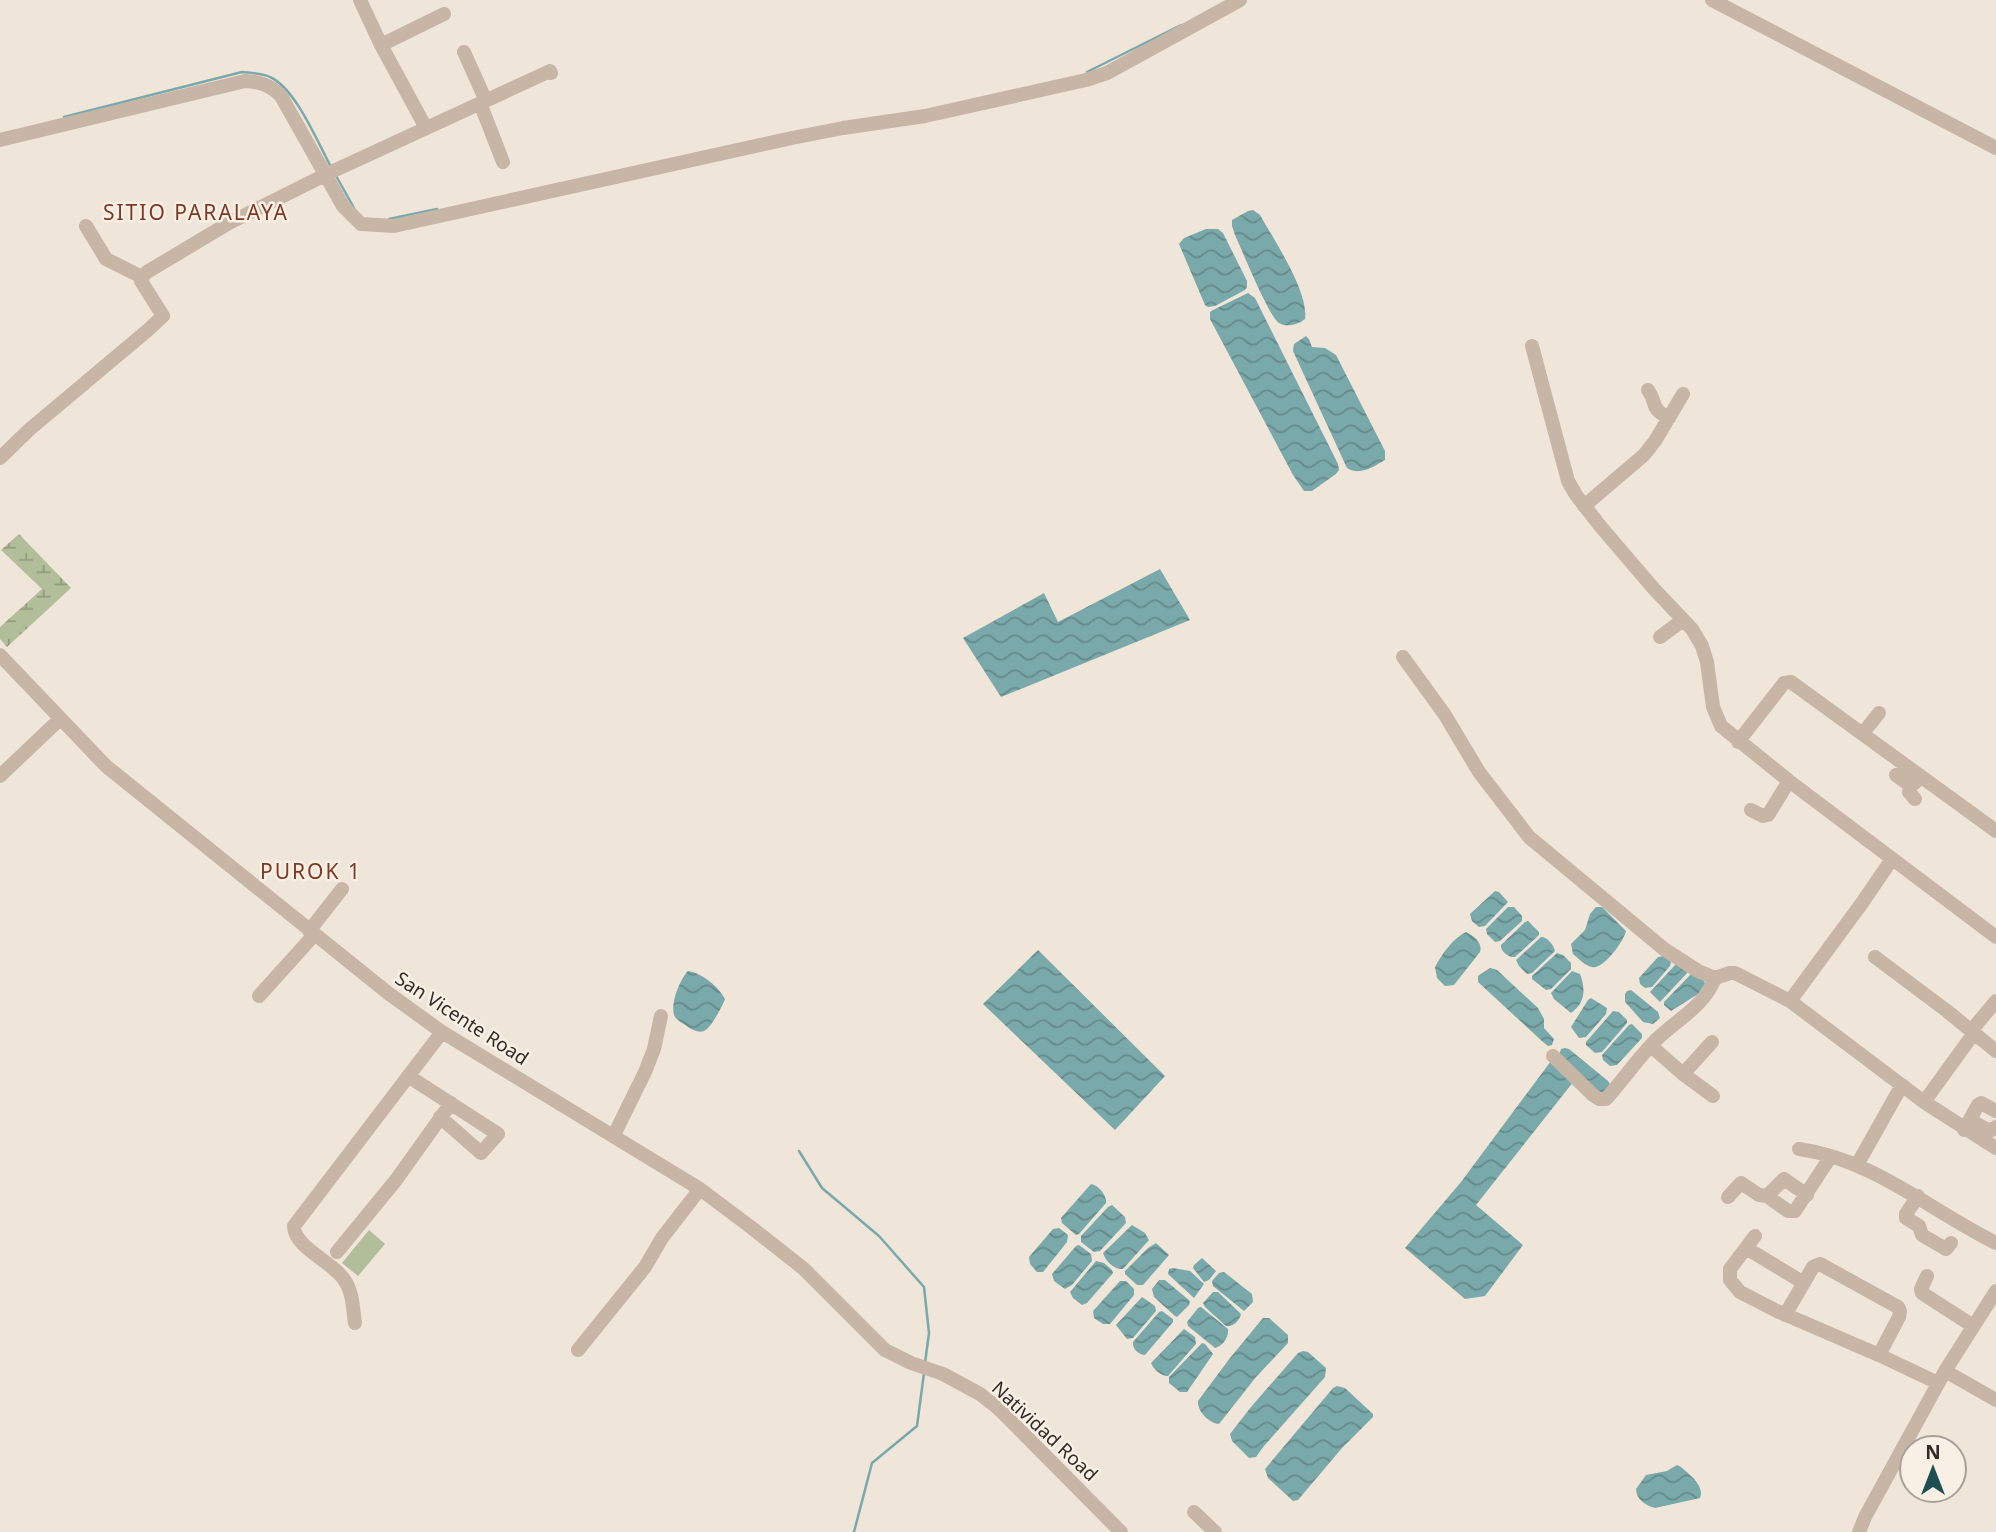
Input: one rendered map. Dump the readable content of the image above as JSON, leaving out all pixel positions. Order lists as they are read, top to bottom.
{
  "streets": {
    "street": ["San Vicente Road", "Natividad Road"]
  },
  "crossings": [
    ["San Vicente Road", "Natividad Road"]
  ],
  "districts": ["SITIO PARALAYA", "PUROK 1"],
  "north": "top"
}
